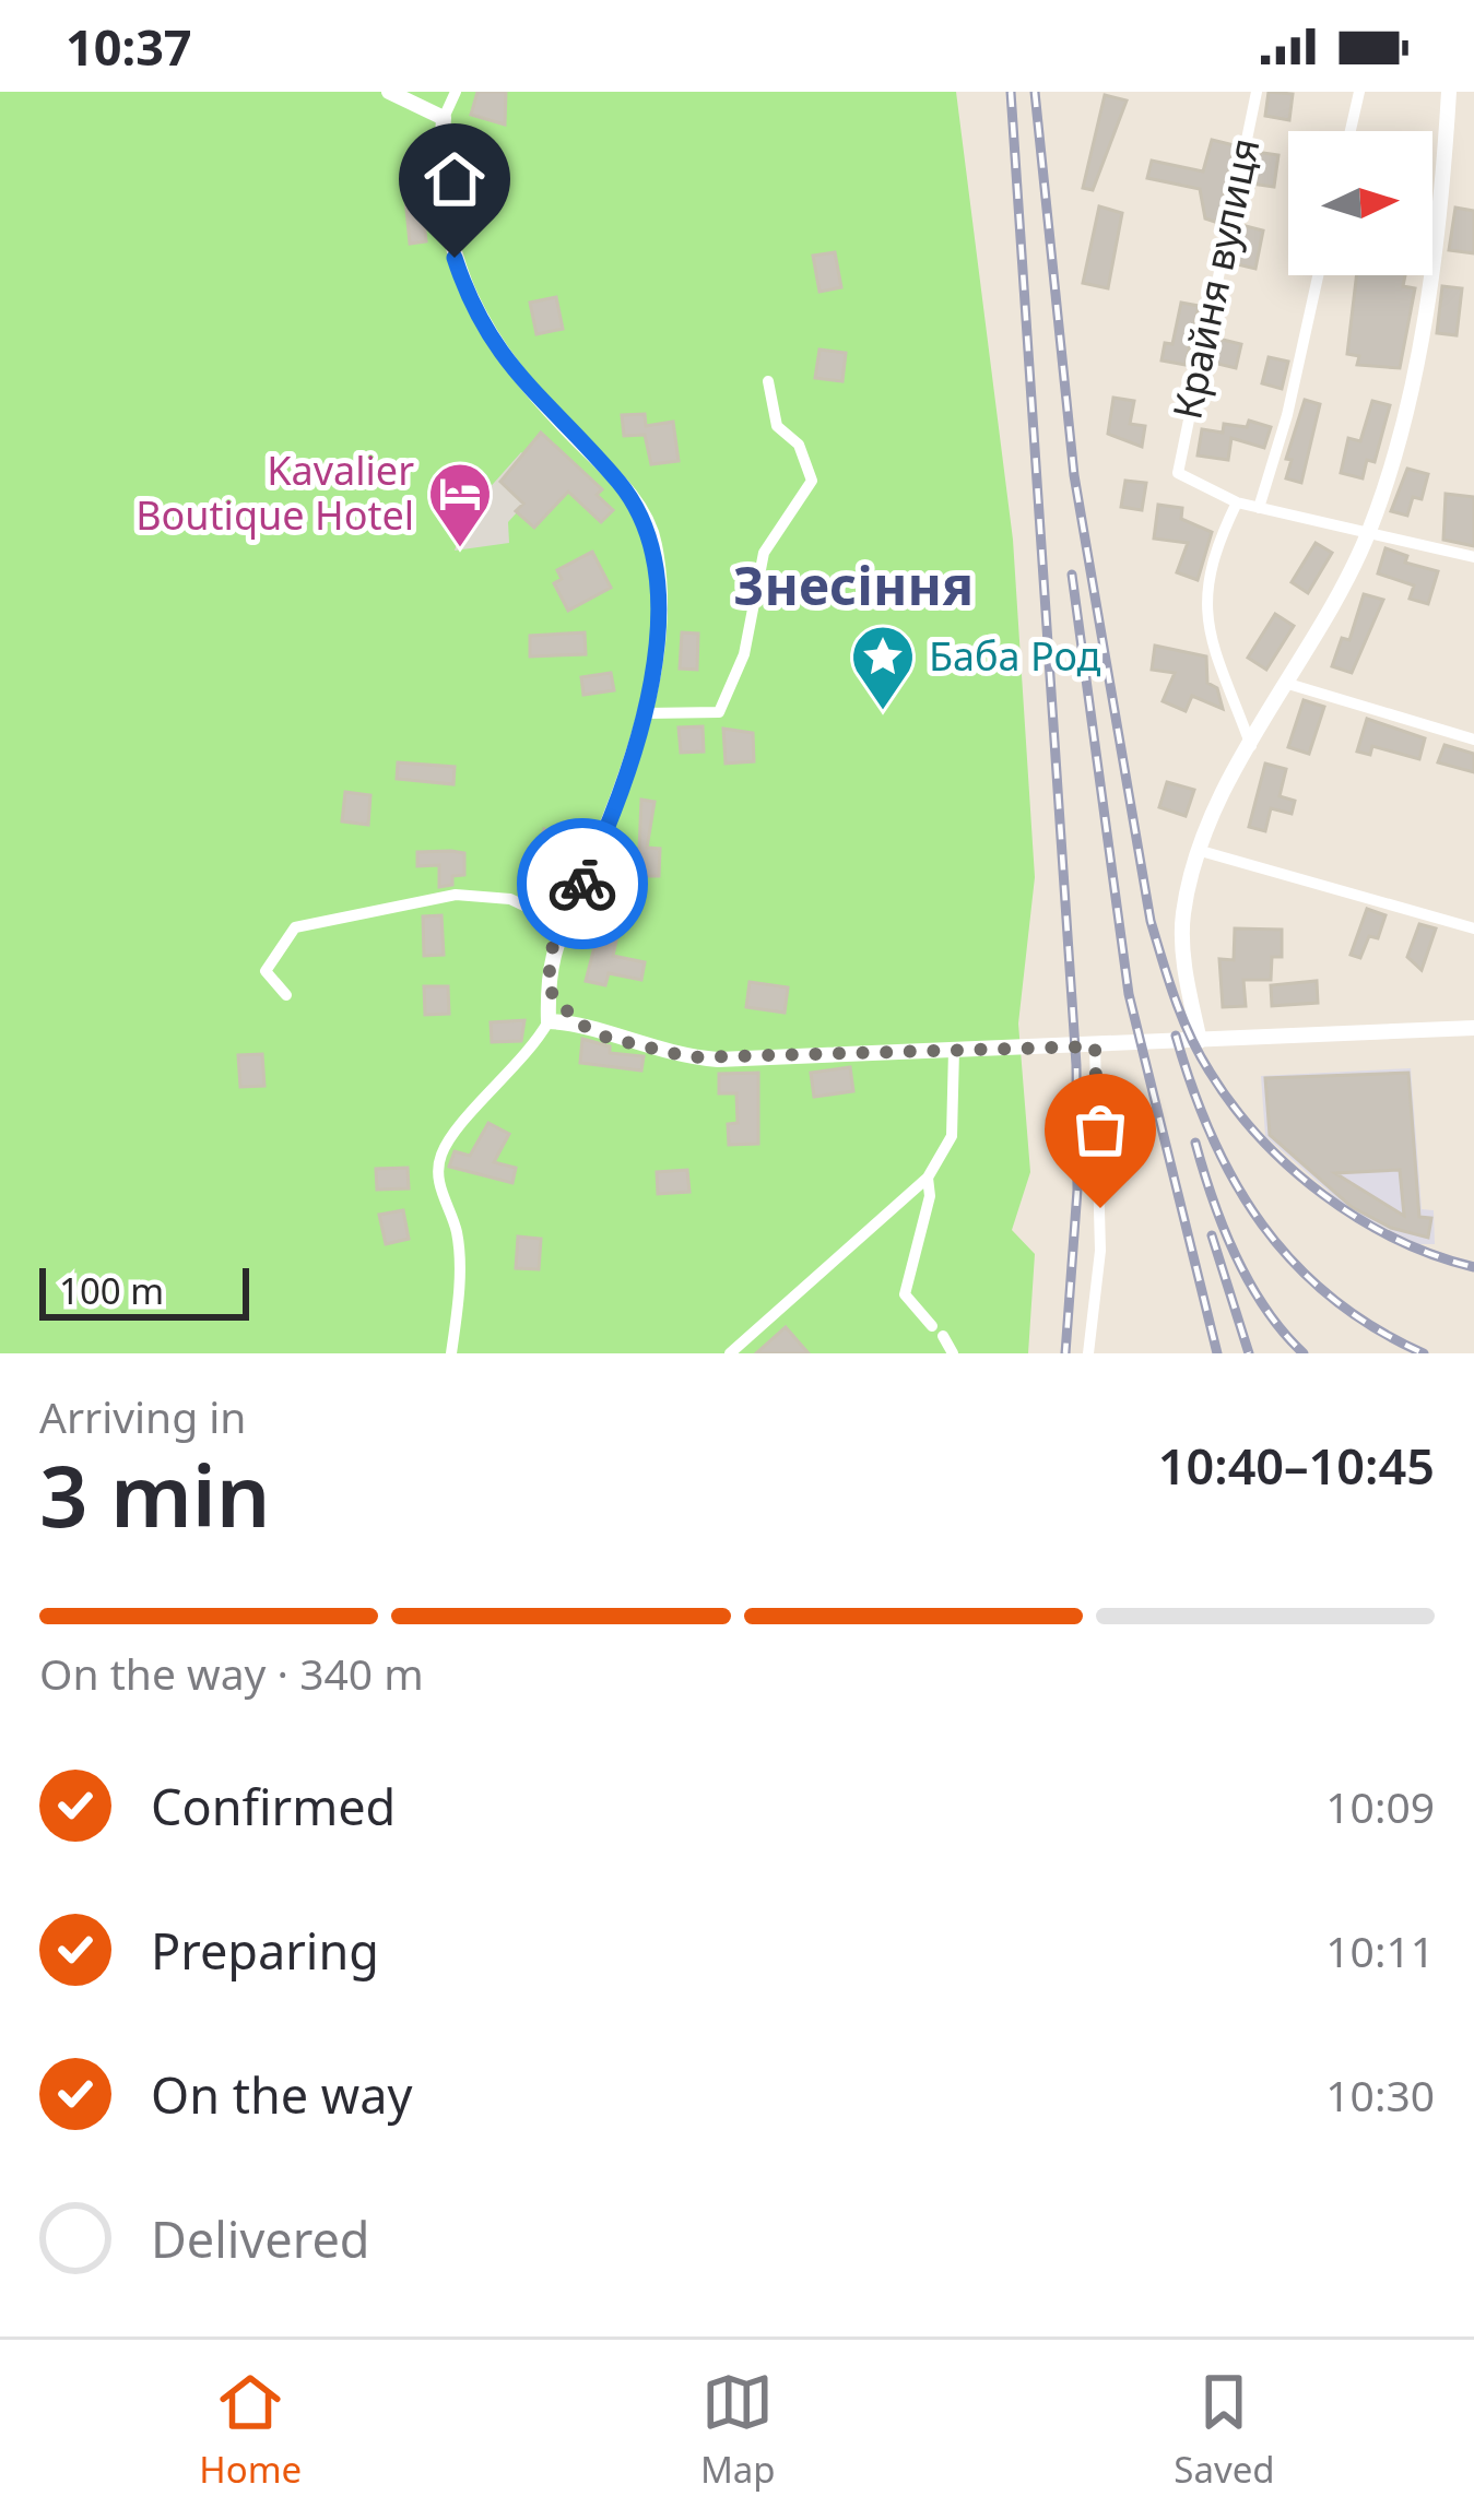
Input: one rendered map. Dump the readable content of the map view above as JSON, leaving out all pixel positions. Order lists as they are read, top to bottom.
{
  "streets": {
    "street": ["Крайня вулиця"]
  },
  "districts": ["Знесіння"],
  "places": {
    "hotel": ["Kavalier Boutique Hotel"],
    "place": ["Баба Род"]
  },
  "scale_bar": "100 m",
  "north": "right",
  "page": {
    "status": "10:37",
    "scale": "100 m",
    "heading": ["3 min", "Arriving in", "10:40–10:45"],
    "bar": "On the way · 340 m",
    "list": [
      ["Confirmed", "10:09"],
      ["Preparing", "10:11"],
      ["On the way", "10:30"],
      "Delivered"
    ],
    "tabs": ["Home", "Map", "Saved"]
  }
}
